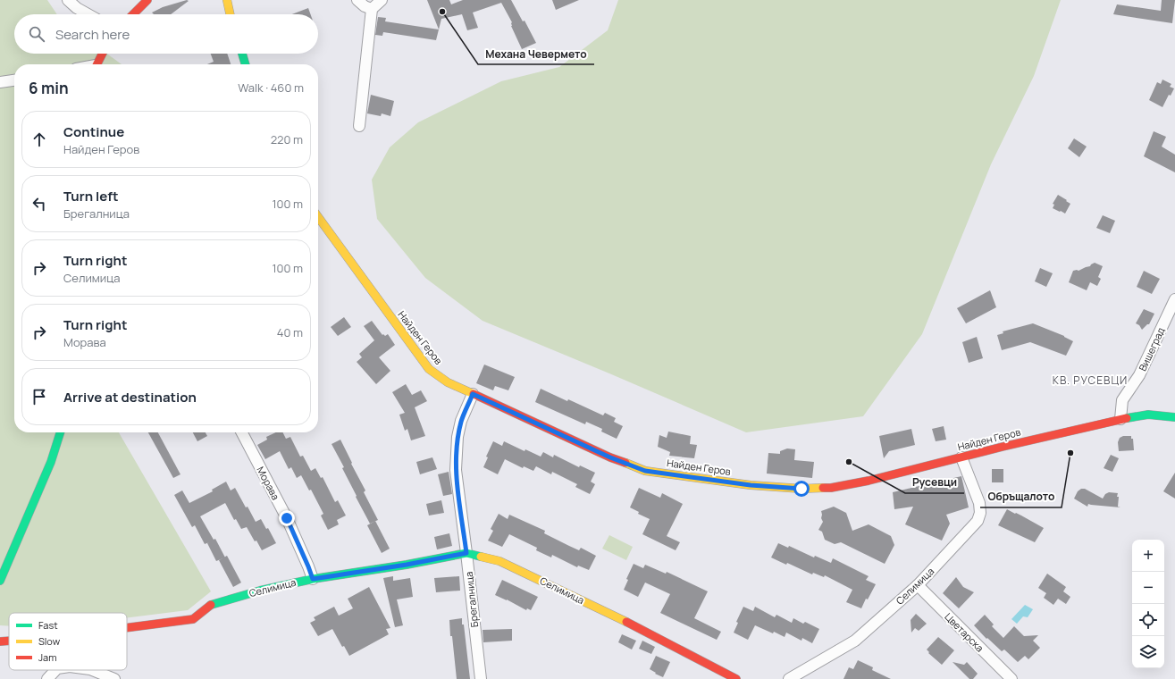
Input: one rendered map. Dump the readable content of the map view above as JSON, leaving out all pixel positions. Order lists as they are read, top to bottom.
{
  "streets": {
    "street": [
      "Найден Геров",
      "Вишеград",
      "Морава",
      "Селимица",
      "Брегалница",
      "Цветарска"
    ]
  },
  "crossings": [
    ["Найден Геров", "Вишеград"],
    ["Найден Геров", "Селимица"],
    ["Найден Геров", "Брегалница"],
    ["Морава", "Селимица"],
    ["Селимица", "Брегалница"],
    ["Селимица", "Цветарска"]
  ],
  "districts": ["КВ. РУСЕВЦИ"],
  "places": ["Механа Чевермето", "Обръщалото", "Русевци"],
  "legend": ["Fast", "Slow", "Jam"],
  "page": {
    "search": "Search here",
    "heading": ["6 min", "Walk · 460 m"],
    "list": [
      ["Continue", "Найден Геров", "220 m"],
      ["Turn left", "Брегалница", "100 m"],
      ["Turn right", "Селимица", "100 m"],
      ["Turn right", "Морава", "40 m"],
      "Arrive at destination"
    ],
    "map_buttons": ["+", "−"]
  }
}
